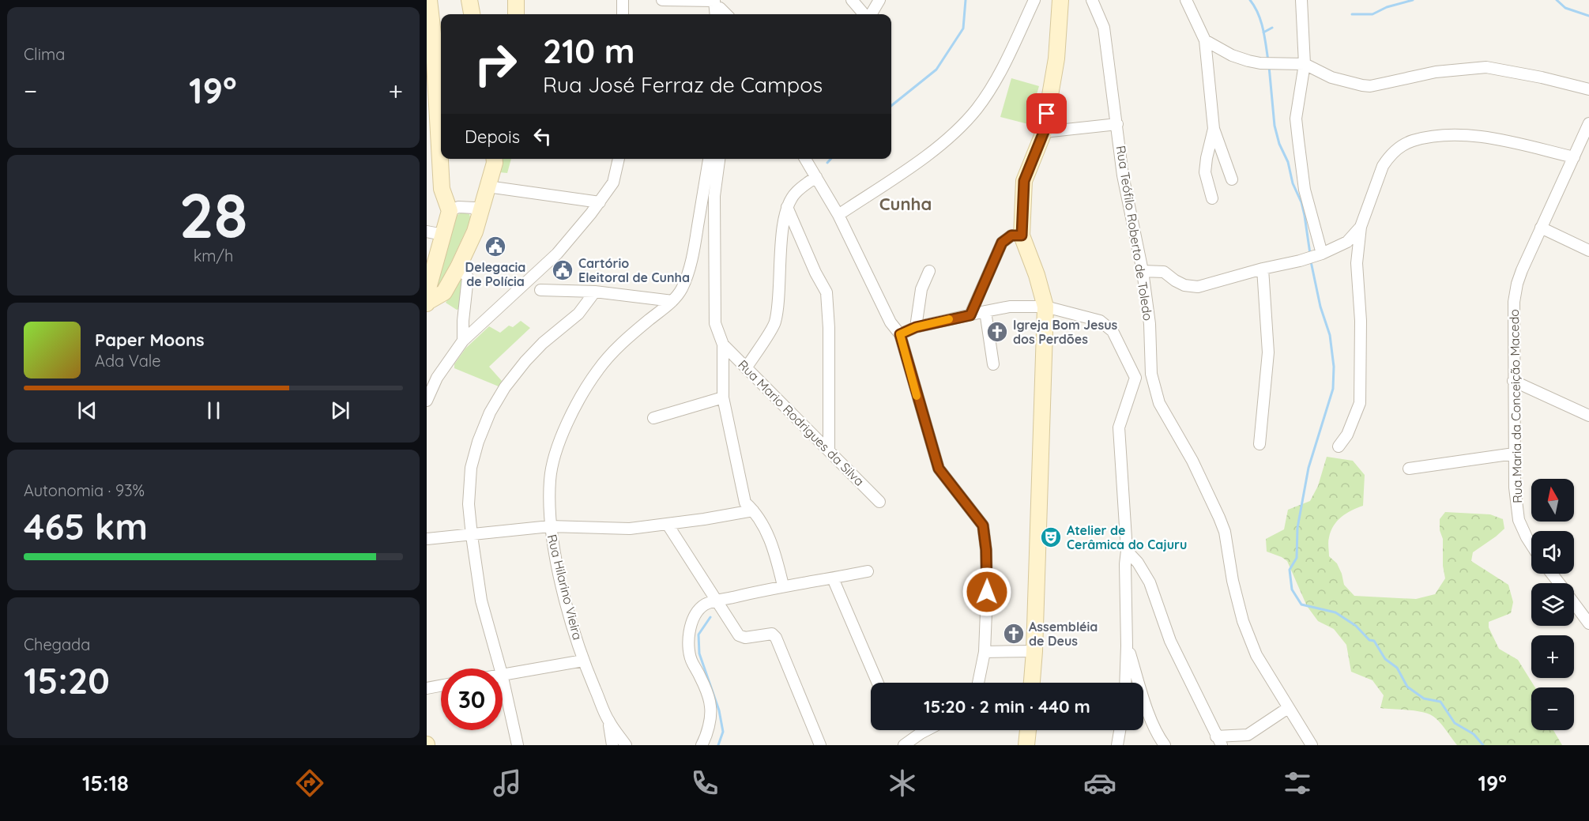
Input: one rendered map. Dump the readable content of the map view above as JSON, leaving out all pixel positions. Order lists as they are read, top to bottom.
{
  "streets": {
    "street": [
      "Rua Teófilo Roberto de Toledo",
      "Rua Maria da Conceição Macedo",
      "Rua Mario Rodrigues da Silva",
      "Rua Hilarino Vieira"
    ]
  },
  "districts": ["Cunha"],
  "places": {
    "public building": ["Delegacia de Polícia", "Cartório Eleitoral de Cunha"],
    "church": ["Igreja Bom Jesus dos Perdões", "Assembléia de Deus"],
    "theatre": ["Atelier de Cerâmica do Cajuru"]
  },
  "north": "top",
  "page": {
    "tile": [
      "Clima",
      ["28", "km/h"],
      ["Autonomia · 93%", "465 km"],
      ["Chegada", "15:20"]
    ],
    "turn": ["210 m", "Rua José Ferraz de Campos"],
    "heat": ["−", "19°", "+"],
    "then": "Depois",
    "song": ["Paper Moons", "Ada Vale"],
    "map_buttons": ["+", "−"],
    "limit": "30",
    "trip": "15:20 · 2 min · 440 m",
    "tabs": ["15:18", "19°"]
  }
}
